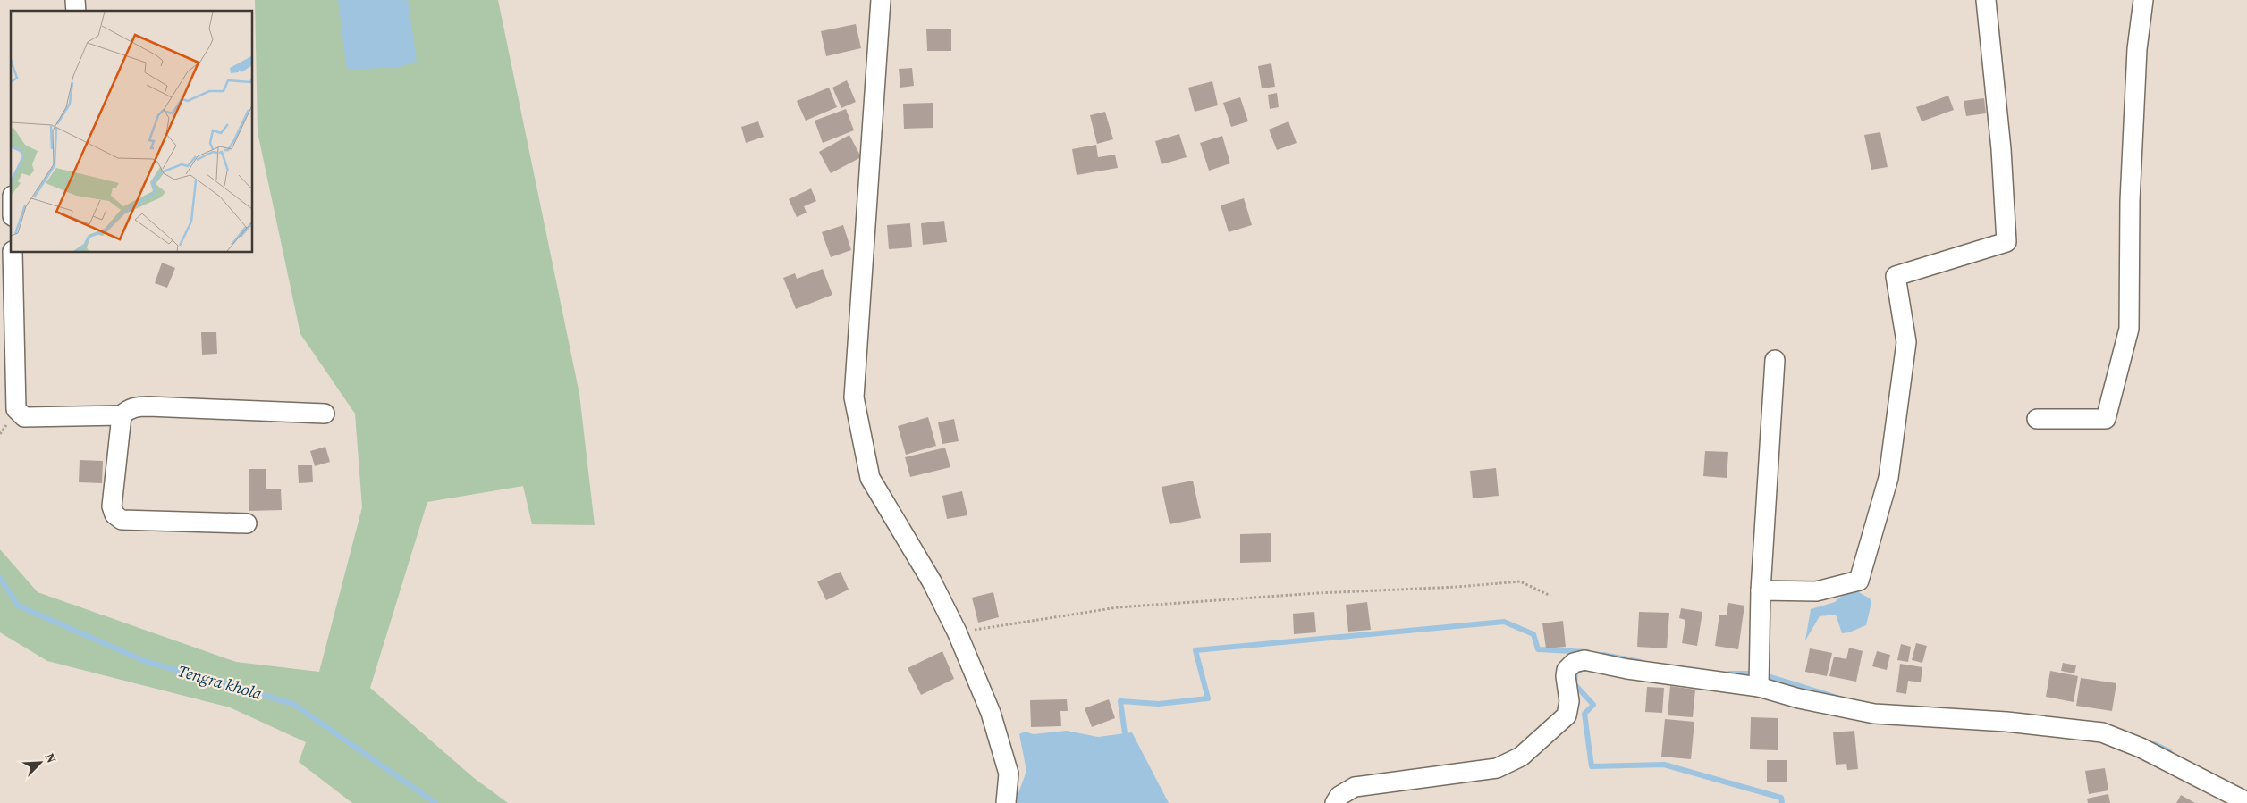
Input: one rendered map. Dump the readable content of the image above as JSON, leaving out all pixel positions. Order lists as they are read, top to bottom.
{
  "water": ["Tengra khola"],
  "north": "top right"
}
